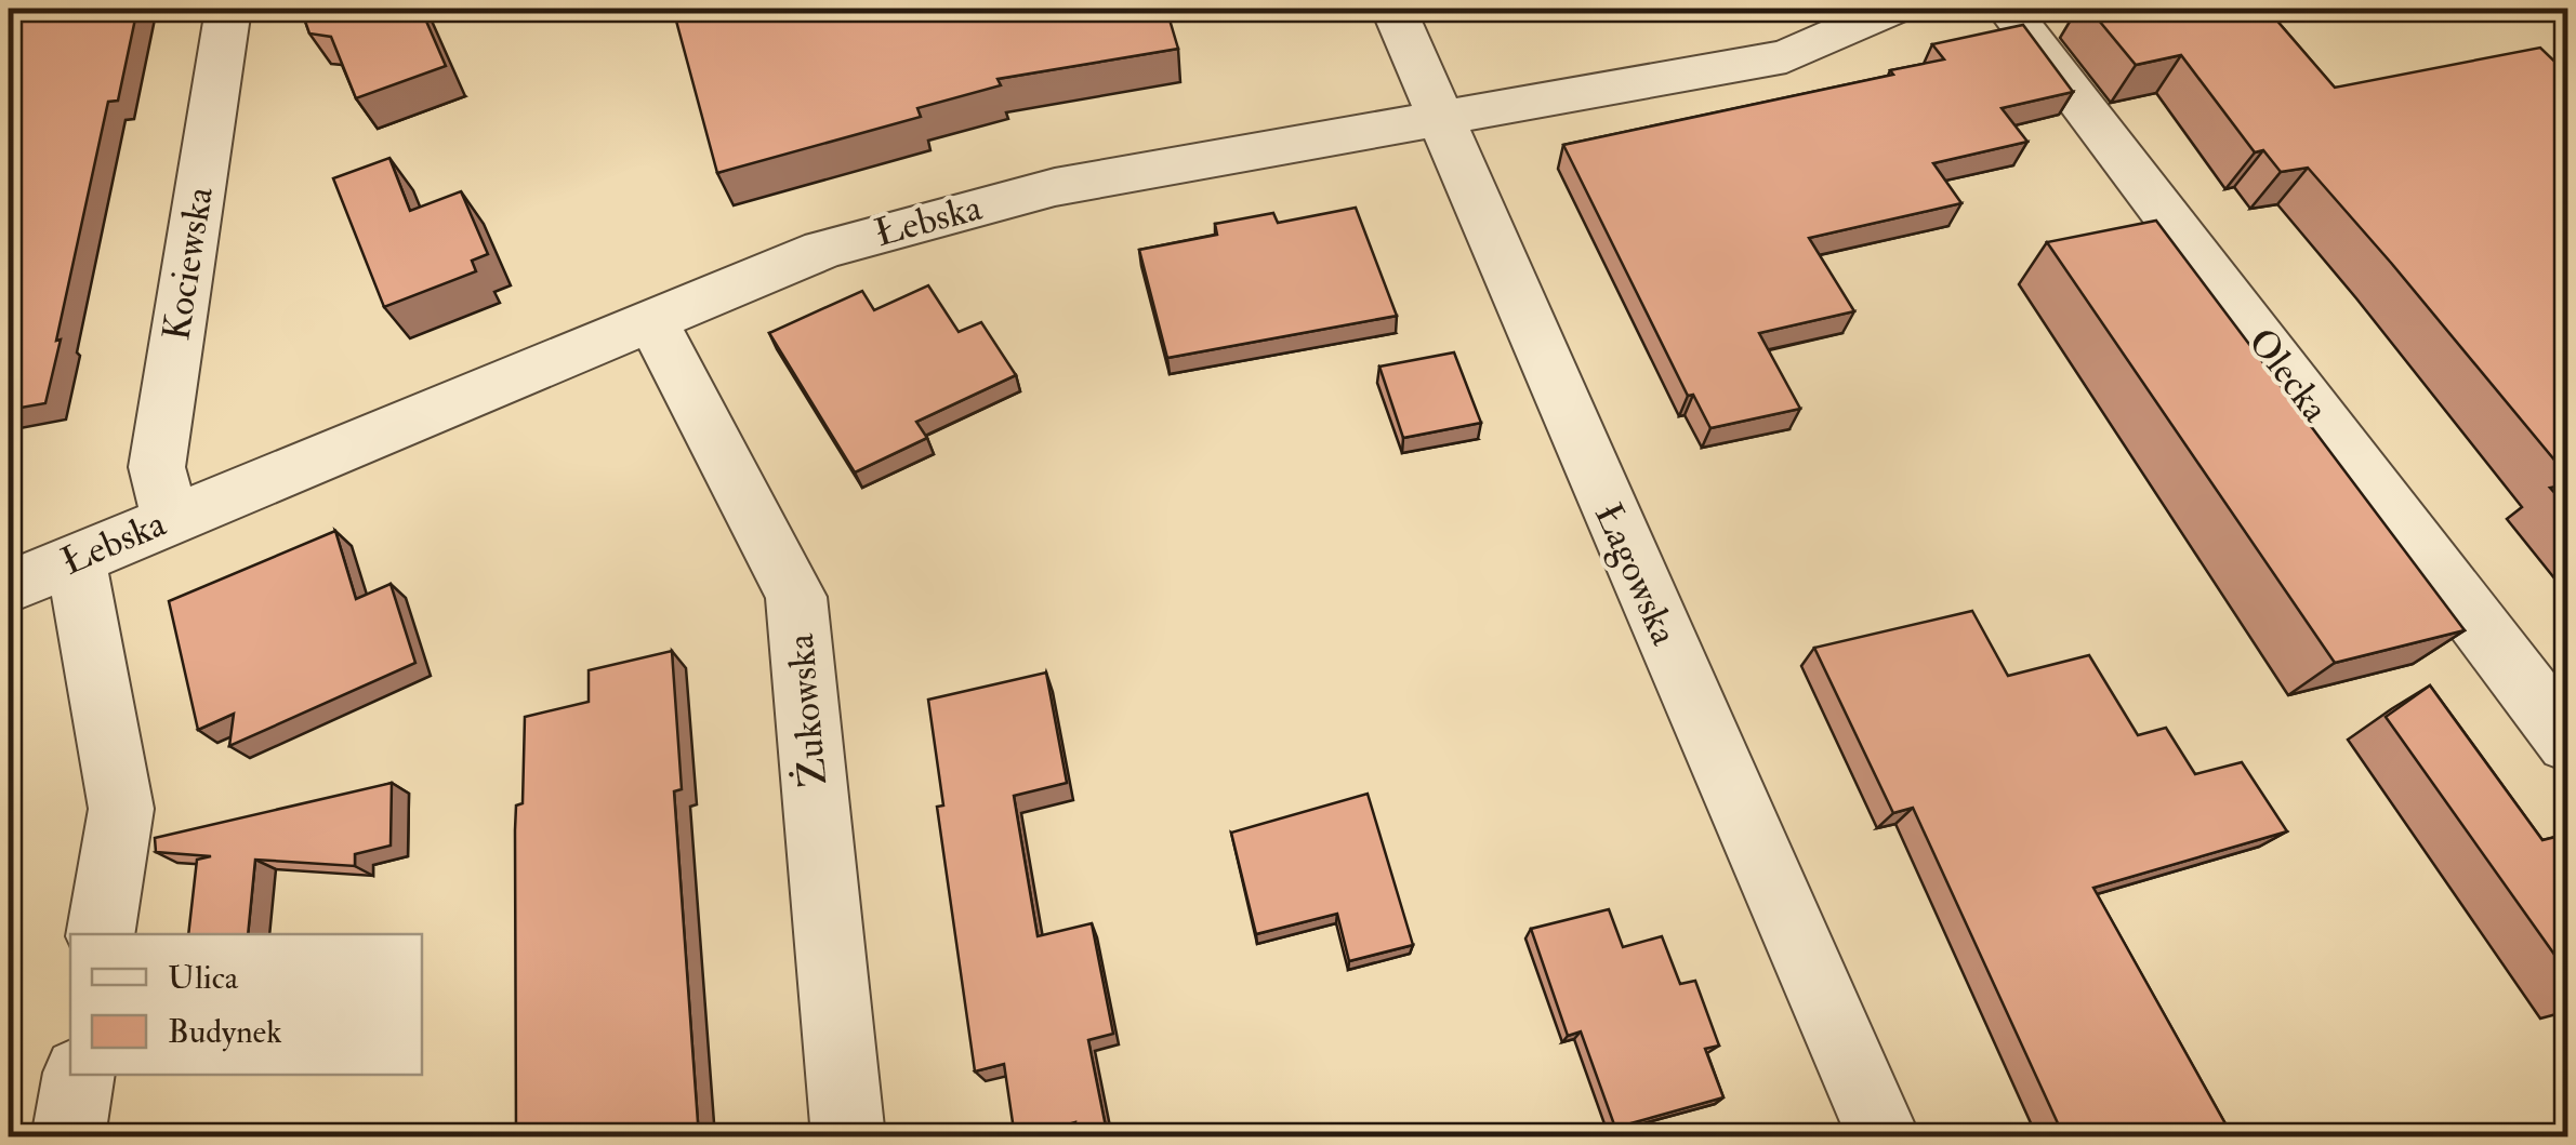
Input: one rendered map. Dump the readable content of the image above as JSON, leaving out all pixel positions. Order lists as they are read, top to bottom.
{
  "streets": {
    "street": [
      "Łebska",
      "Kociewska",
      "Olecka",
      "Łagowska",
      "Żukowska"
    ]
  },
  "crossings": [
    ["Łebska", "Kociewska"],
    ["Łebska", "Łagowska"],
    ["Łebska", "Żukowska"]
  ],
  "legend": ["Ulica", "Budynek"]
}
